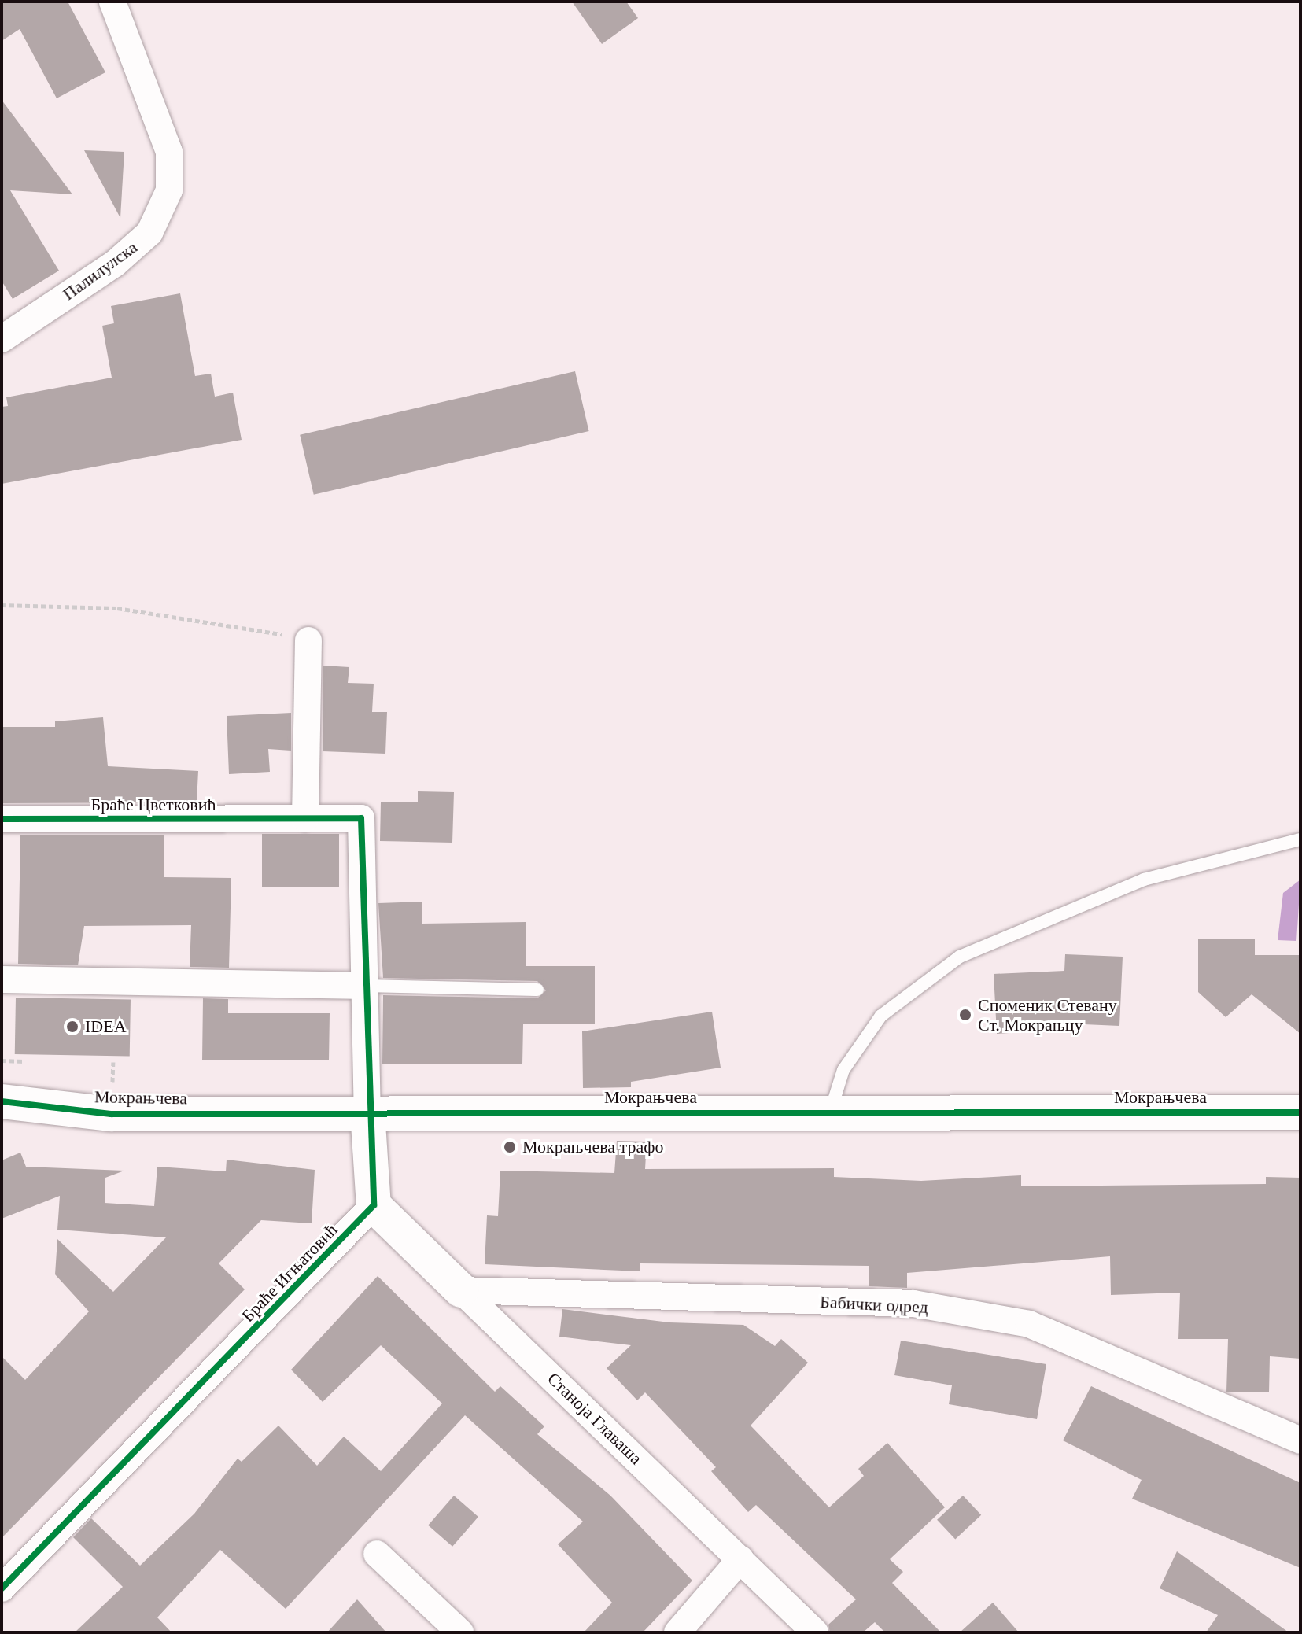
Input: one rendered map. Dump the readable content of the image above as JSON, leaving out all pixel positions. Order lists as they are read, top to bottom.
{
  "streets": {
    "street": [
      "Палилулска",
      "Браће Цветковић",
      "Мокрањчева",
      "Браће Игњатовић",
      "Бабички одред",
      "Станоја Главаша"
    ]
  },
  "crossings": [
    ["Браће Игњатовић", "Станоја Главаша"],
    ["Бабички одред", "Станоја Главаша"]
  ],
  "places": ["Споменик Стевану Ст. Мокрањцу", "IDEA", "Мокрањчева трафо"]
}
